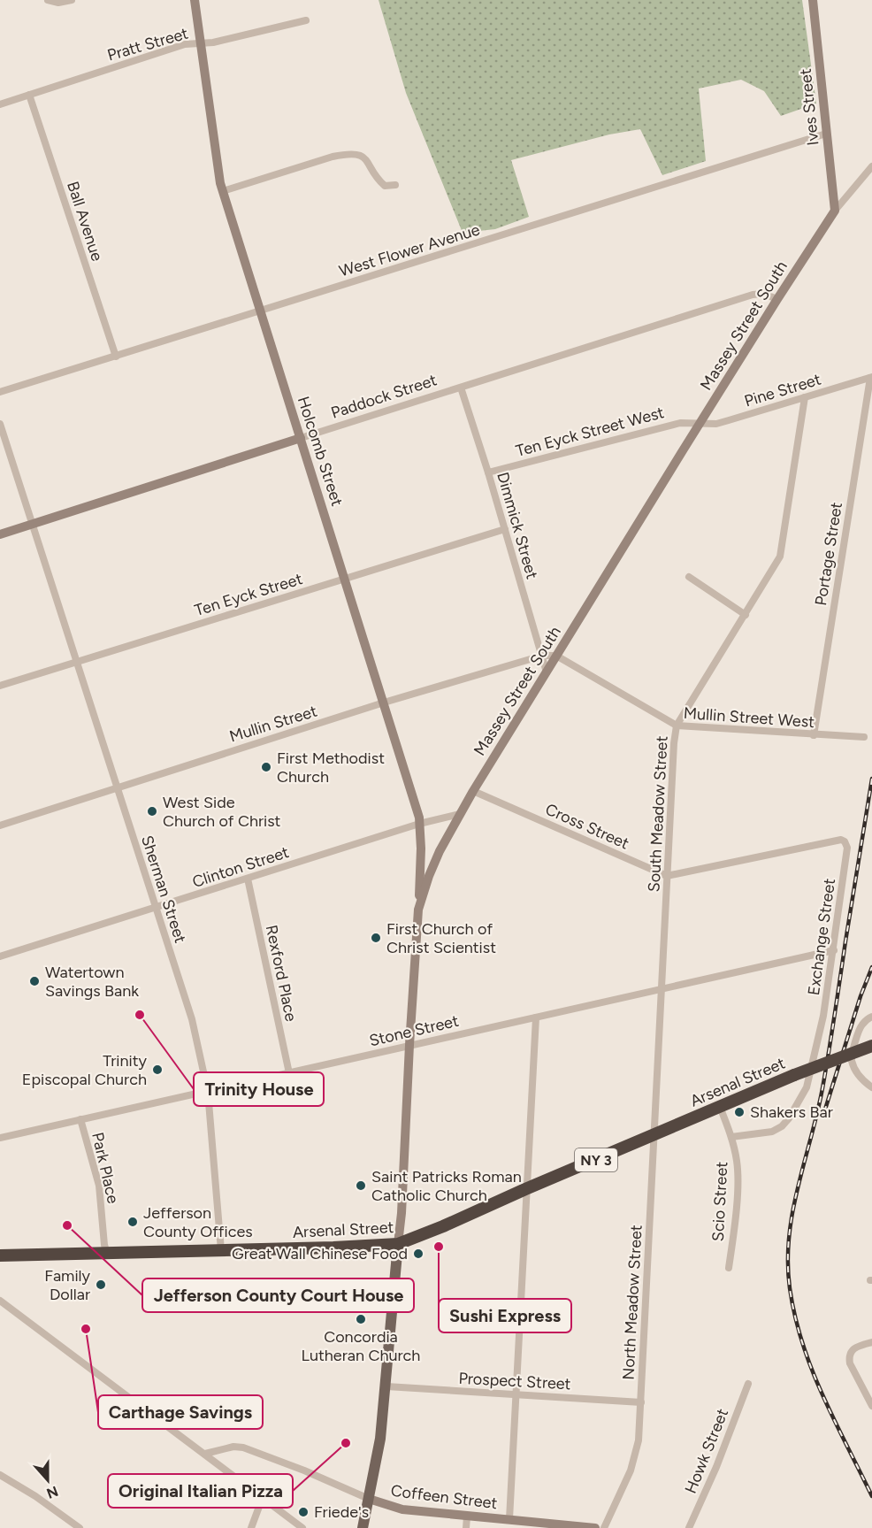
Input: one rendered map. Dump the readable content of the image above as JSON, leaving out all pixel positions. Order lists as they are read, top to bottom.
{
  "streets": {
    "highway": ["Arsenal Street", "NY 3"],
    "street": [
      "Pratt Street",
      "Ives Street",
      "Ball Avenue",
      "West Flower Avenue",
      "Massey Street South",
      "Pine Street",
      "Paddock Street",
      "Ten Eyck Street West",
      "Holcomb Street",
      "Dimmick Street",
      "Portage Street",
      "Ten Eyck Street",
      "Mullin Street West",
      "Mullin Street",
      "South Meadow Street",
      "Cross Street",
      "Clinton Street",
      "Sherman Street",
      "Exchange Street",
      "Rexford Place",
      "Stone Street",
      "Park Place",
      "Scio Street",
      "North Meadow Street",
      "Prospect Street",
      "Howk Street",
      "Coffeen Street"
    ]
  },
  "crossings": [
    ["Pratt Street", "Ball Avenue"],
    ["Pratt Street", "Holcomb Street"],
    ["Ives Street", "West Flower Avenue"],
    ["Ives Street", "Massey Street South"],
    ["Ball Avenue", "West Flower Avenue"],
    ["West Flower Avenue", "Holcomb Street"],
    ["Massey Street South", "Pine Street"],
    ["Massey Street South", "Paddock Street"],
    ["Massey Street South", "Ten Eyck Street West"],
    ["Massey Street South", "Holcomb Street"],
    ["Massey Street South", "Dimmick Street"],
    ["Massey Street South", "Mullin Street West"],
    ["Massey Street South", "Mullin Street"],
    ["Massey Street South", "Cross Street"],
    ["Massey Street South", "Clinton Street"],
    ["Massey Street South", "Stone Street"],
    ["Massey Street South", "Arsenal Street"],
    ["Pine Street", "Ten Eyck Street West"],
    ["Pine Street", "Portage Street"],
    ["Pine Street", "South Meadow Street"],
    ["Paddock Street", "Holcomb Street"],
    ["Paddock Street", "Dimmick Street"],
    ["Paddock Street", "Sherman Street"],
    ["Ten Eyck Street West", "Dimmick Street"],
    ["Holcomb Street", "Ten Eyck Street"],
    ["Holcomb Street", "Mullin Street"],
    ["Holcomb Street", "Clinton Street"],
    ["Dimmick Street", "Ten Eyck Street"],
    ["Dimmick Street", "Mullin Street"],
    ["Portage Street", "Mullin Street West"],
    ["Ten Eyck Street", "Sherman Street"],
    ["Mullin Street West", "Mullin Street"],
    ["Mullin Street West", "South Meadow Street"],
    ["Mullin Street", "Sherman Street"],
    ["South Meadow Street", "Cross Street"],
    ["South Meadow Street", "Exchange Street"],
    ["South Meadow Street", "Stone Street"],
    ["South Meadow Street", "Arsenal Street"],
    ["South Meadow Street", "North Meadow Street"],
    ["Cross Street", "Exchange Street"],
    ["Clinton Street", "Sherman Street"],
    ["Clinton Street", "Rexford Place"],
    ["Sherman Street", "Stone Street"],
    ["Sherman Street", "Arsenal Street"],
    ["Exchange Street", "Stone Street"],
    ["Exchange Street", "Scio Street"],
    ["Rexford Place", "Stone Street"],
    ["Stone Street", "Park Place"],
    ["Arsenal Street", "Park Place"],
    ["Arsenal Street", "Scio Street"],
    ["Arsenal Street", "North Meadow Street"],
    ["North Meadow Street", "Prospect Street"]
  ],
  "places": [
    "First Methodist Church",
    "West Side Church of Christ",
    "First Church of Christ Scientist",
    "Watertown Savings Bank",
    "Trinity House",
    "Trinity Episcopal Church",
    "Shakers Bar",
    "Saint Patricks Roman Catholic Church",
    "Jefferson County Offices",
    "Jefferson County Court House",
    "Sushi Express",
    "Great Wall Chinese Food",
    "Family Dollar",
    "Concordia Lutheran Church",
    "Carthage Savings",
    "Original Italian Pizza",
    "Friede's"
  ],
  "north": "bottom"
}
